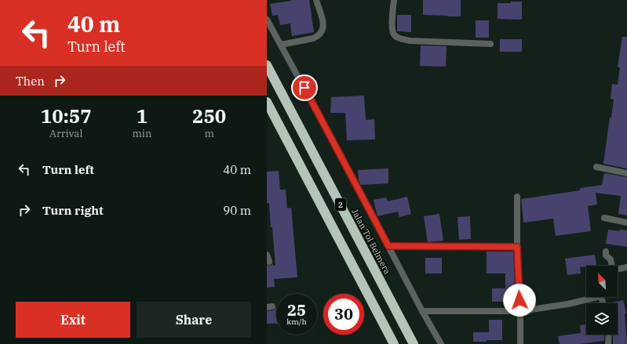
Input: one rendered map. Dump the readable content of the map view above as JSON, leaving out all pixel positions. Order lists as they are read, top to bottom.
{
  "streets": {
    "highway": ["2", "Jalan Tol Belmera"]
  },
  "north": "top left",
  "page": {
    "turn": ["40 m", "Turn left"],
    "then": "Then",
    "eta": [
      "10:57",
      "Arrival",
      "1",
      "min",
      "250",
      "m"
    ],
    "list": [
      {
        "name": "Turn left",
        "value": "40 m"
      },
      {
        "name": "Turn right",
        "value": "90 m"
      }
    ],
    "speed": "25 km/h",
    "limit": "30",
    "buttons": ["Exit", "Share"]
  }
}
